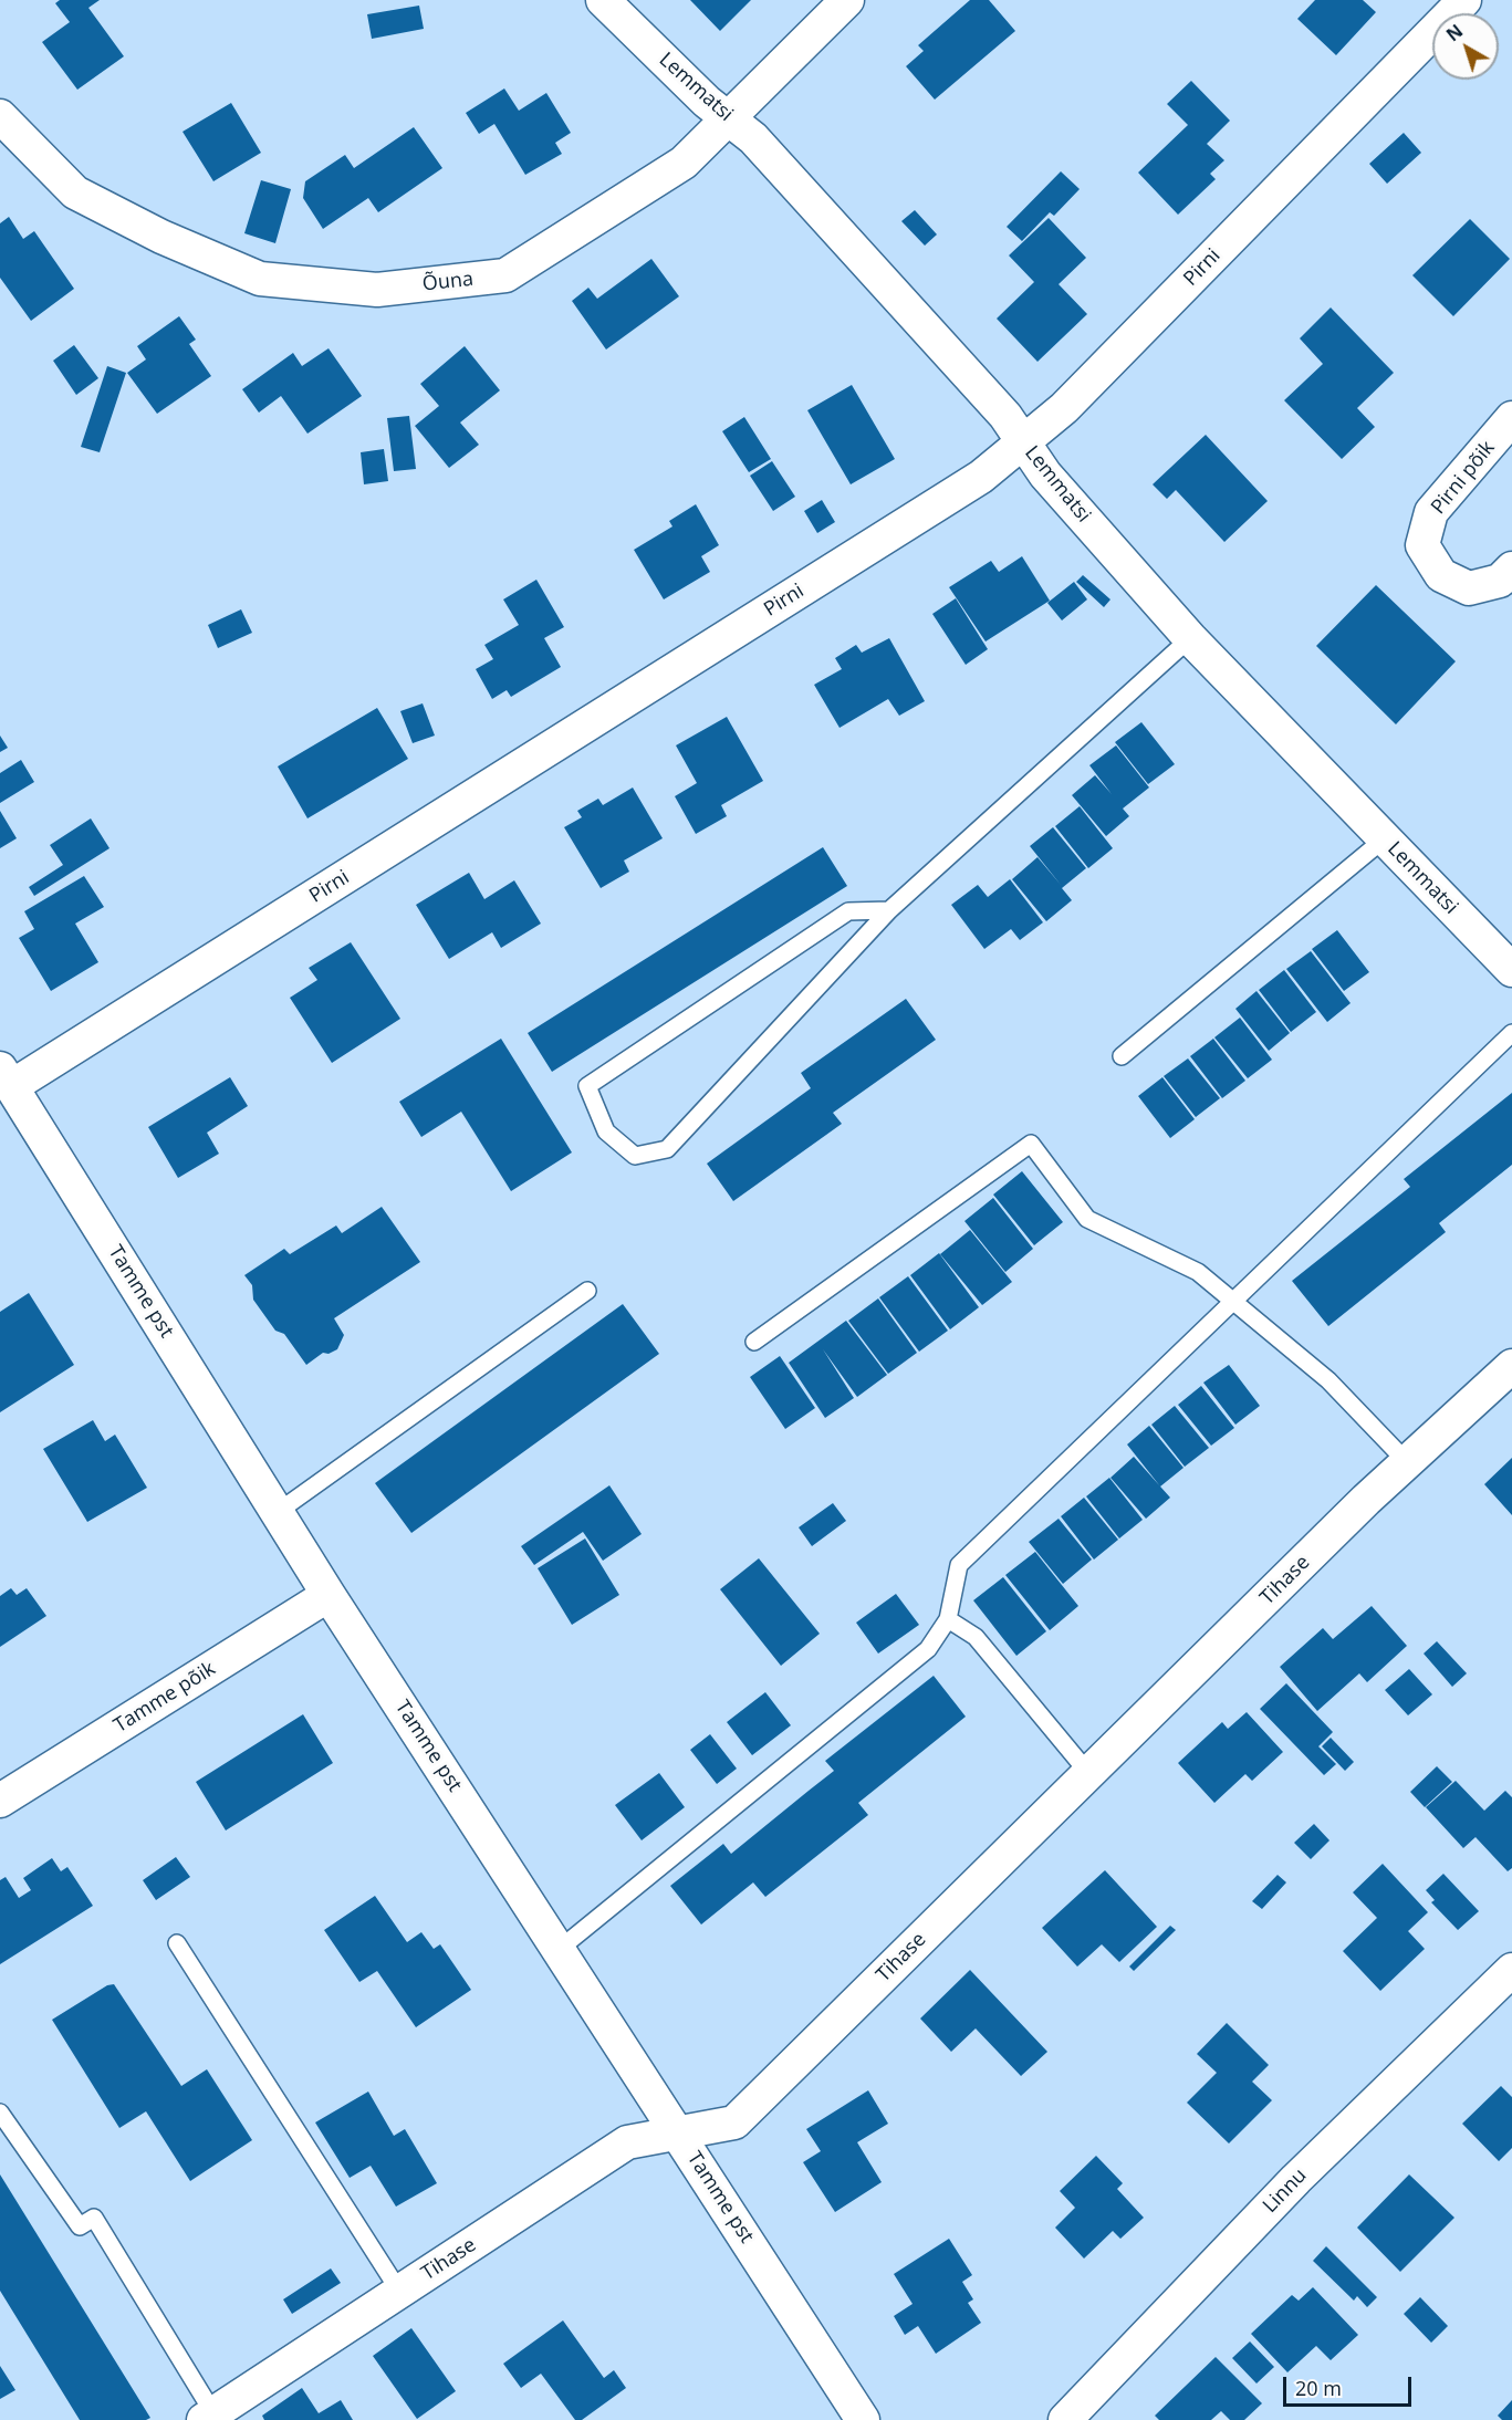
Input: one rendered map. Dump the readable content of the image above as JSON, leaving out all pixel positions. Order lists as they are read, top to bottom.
{
  "streets": {
    "street": [
      "Lemmatsi",
      "Pirni",
      "Õuna",
      "Pirni põik",
      "Tamme pst",
      "Tihase",
      "Tamme põik",
      "Linnu"
    ]
  },
  "crossings": [
    ["Lemmatsi", "Pirni"],
    ["Lemmatsi", "Õuna"],
    ["Pirni", "Tamme pst"],
    ["Tamme pst", "Tihase"],
    ["Tamme pst", "Tamme põik"]
  ],
  "scale_bar": "20 m",
  "north": "top left"
}
